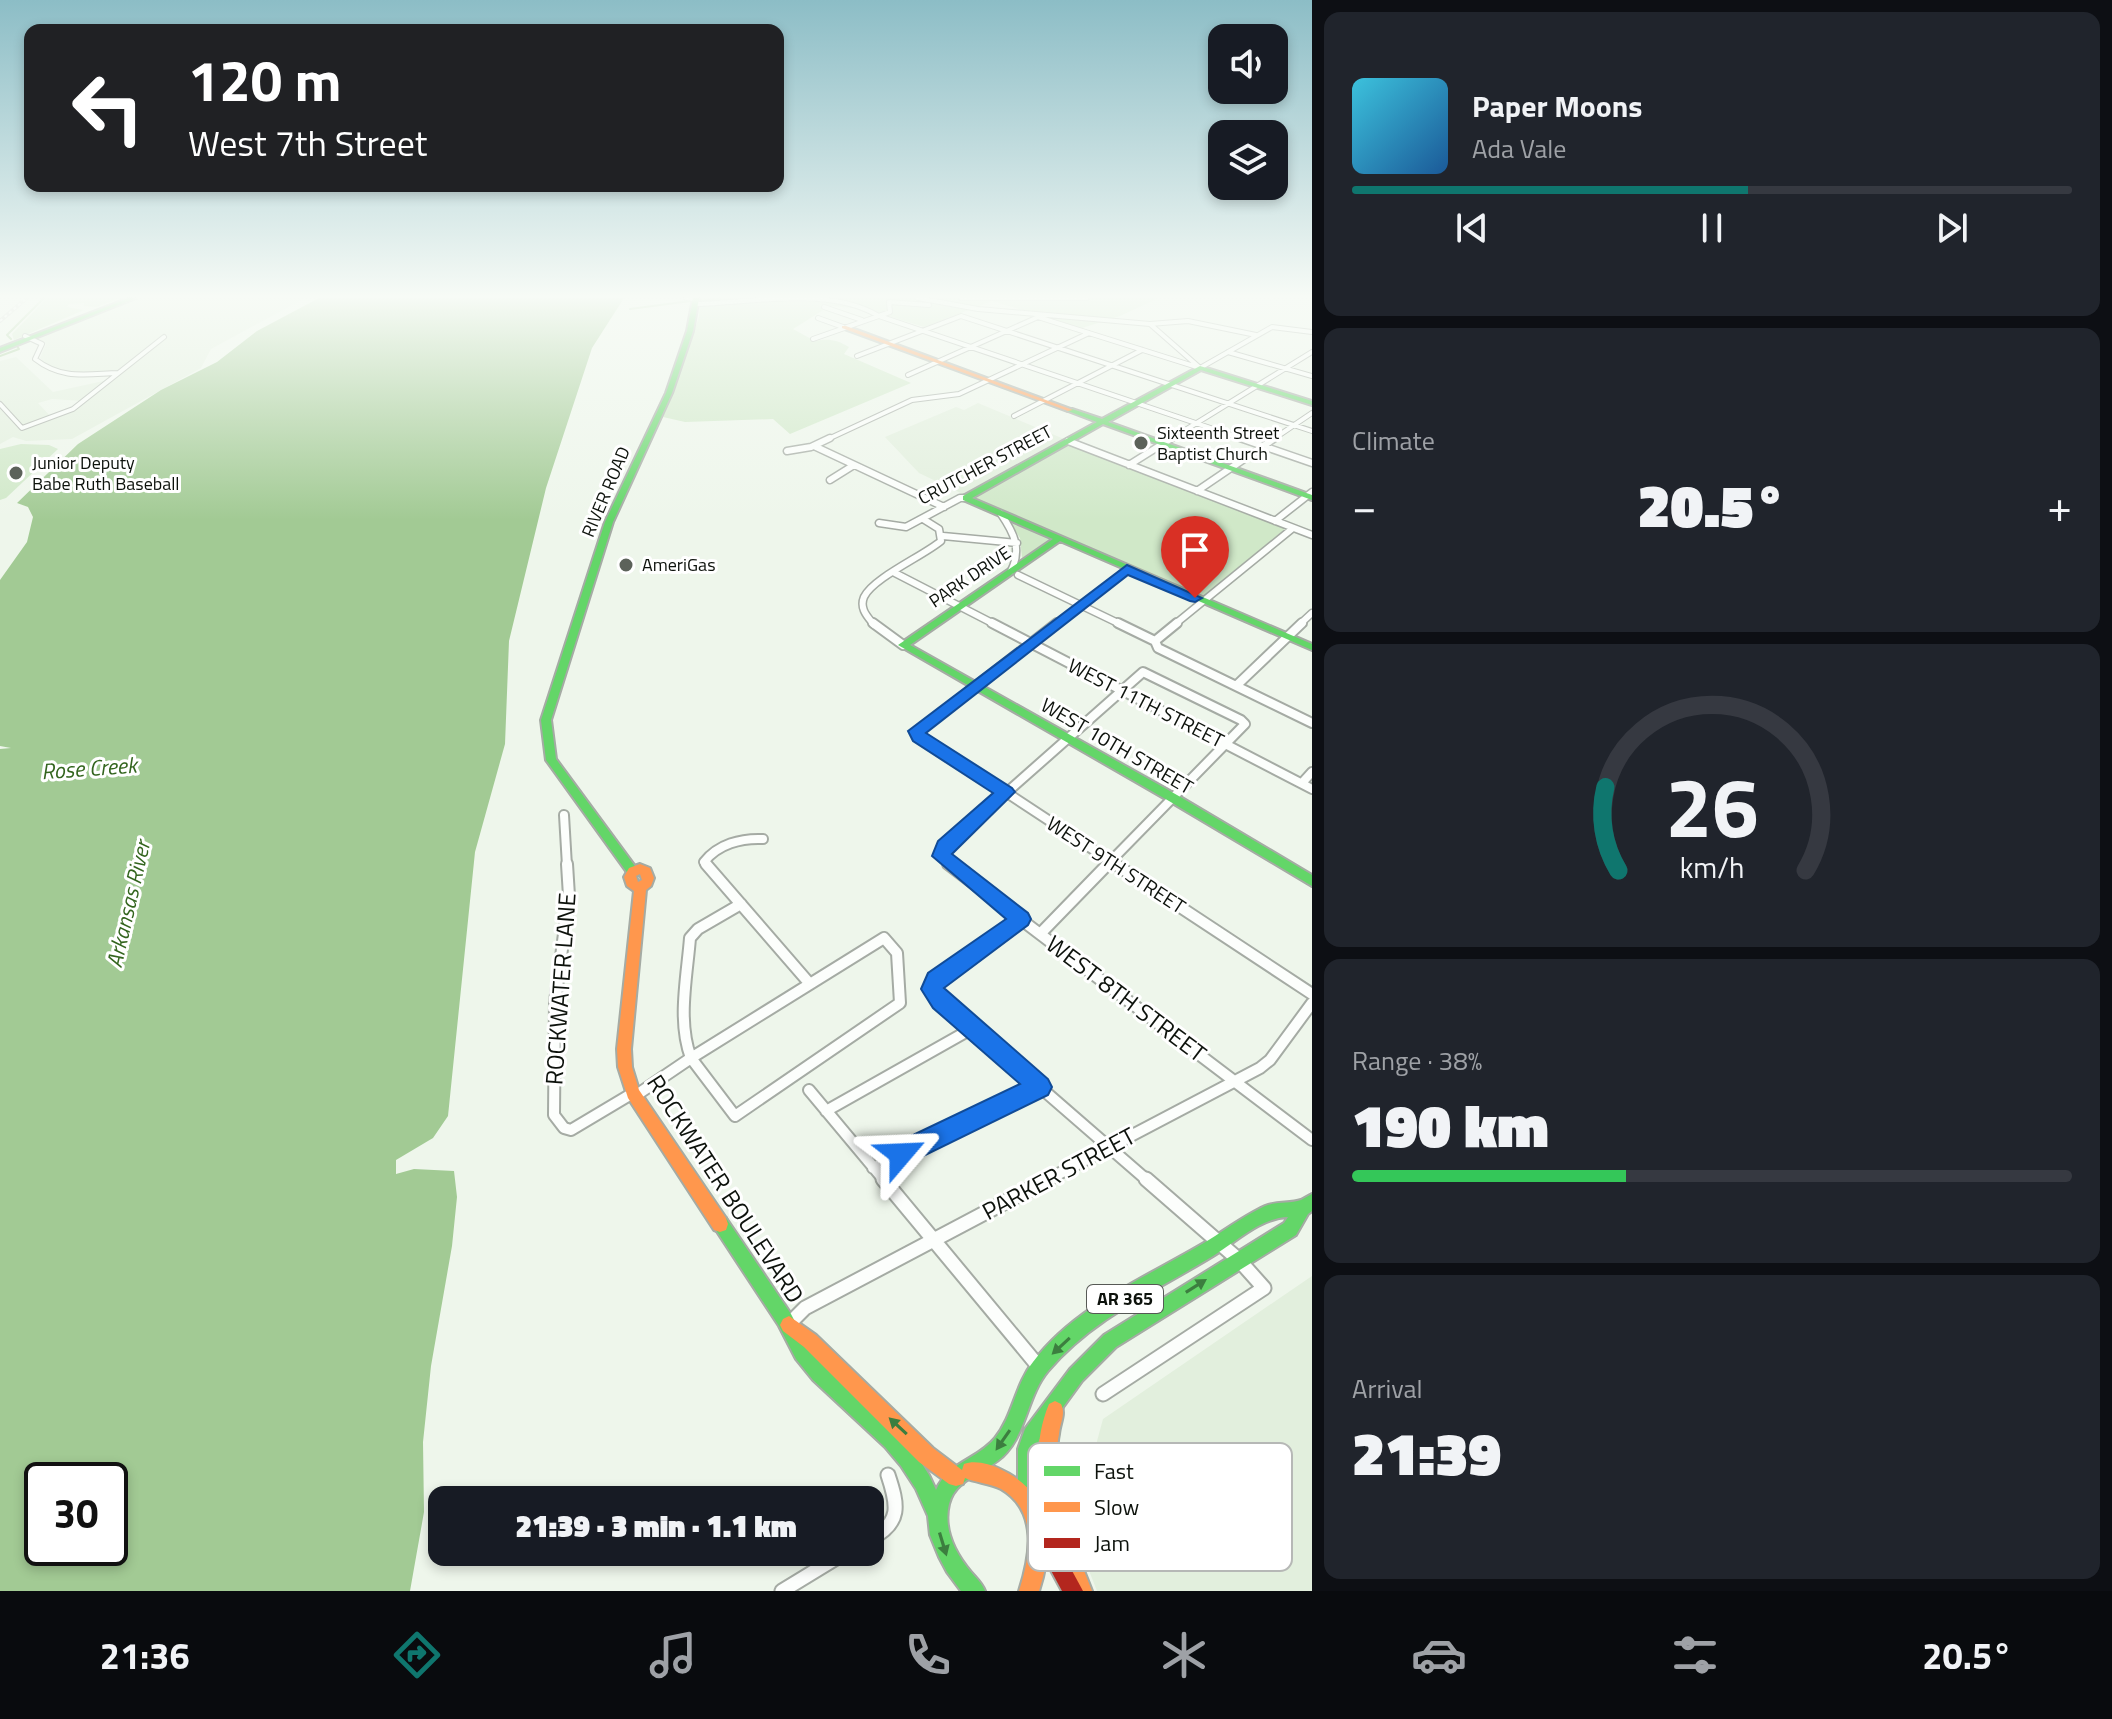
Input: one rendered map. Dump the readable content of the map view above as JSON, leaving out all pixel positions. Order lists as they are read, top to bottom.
{
  "streets": {
    "street": [
      "CRUTCHER STREET",
      "RIVER ROAD",
      "PARK DRIVE",
      "WEST 11TH STREET",
      "WEST 10TH STREET",
      "WEST 9TH STREET",
      "ROCKWATER LANE",
      "WEST 8TH STREET",
      "PARKER STREET",
      "ROCKWATER BOULEVARD",
      "AR 365"
    ]
  },
  "crossings": [
    ["RIVER ROAD", "ROCKWATER BOULEVARD"],
    ["PARK DRIVE", "WEST 11TH STREET"],
    ["PARK DRIVE", "WEST 10TH STREET"],
    ["WEST 10TH STREET", "WEST 9TH STREET"],
    ["WEST 9TH STREET", "WEST 8TH STREET"],
    ["ROCKWATER LANE", "ROCKWATER BOULEVARD"],
    ["WEST 8TH STREET", "PARKER STREET"],
    ["PARKER STREET", "ROCKWATER BOULEVARD"],
    ["ROCKWATER BOULEVARD", "AR 365"]
  ],
  "water": ["Rose Creek", "Arkansas River"],
  "places": ["Sixteenth Street Baptist Church", "Junior Deputy Babe Ruth Baseball", "AmeriGas"],
  "legend": ["Fast", "Slow", "Jam"],
  "page": {
    "turn": ["120 m", "West 7th Street"],
    "song": ["Paper Moons", "Ada Vale"],
    "tile": [
      "Climate",
      ["Range · 38%", "190 km"],
      ["Arrival", "21:39"]
    ],
    "heat": ["−", "20.5°", "+"],
    "limit": "30",
    "trip": "21:39 · 3 min · 1.1 km",
    "tabs": ["21:36", "20.5°"],
    "gauge": ["26", "km/h"]
  }
}
